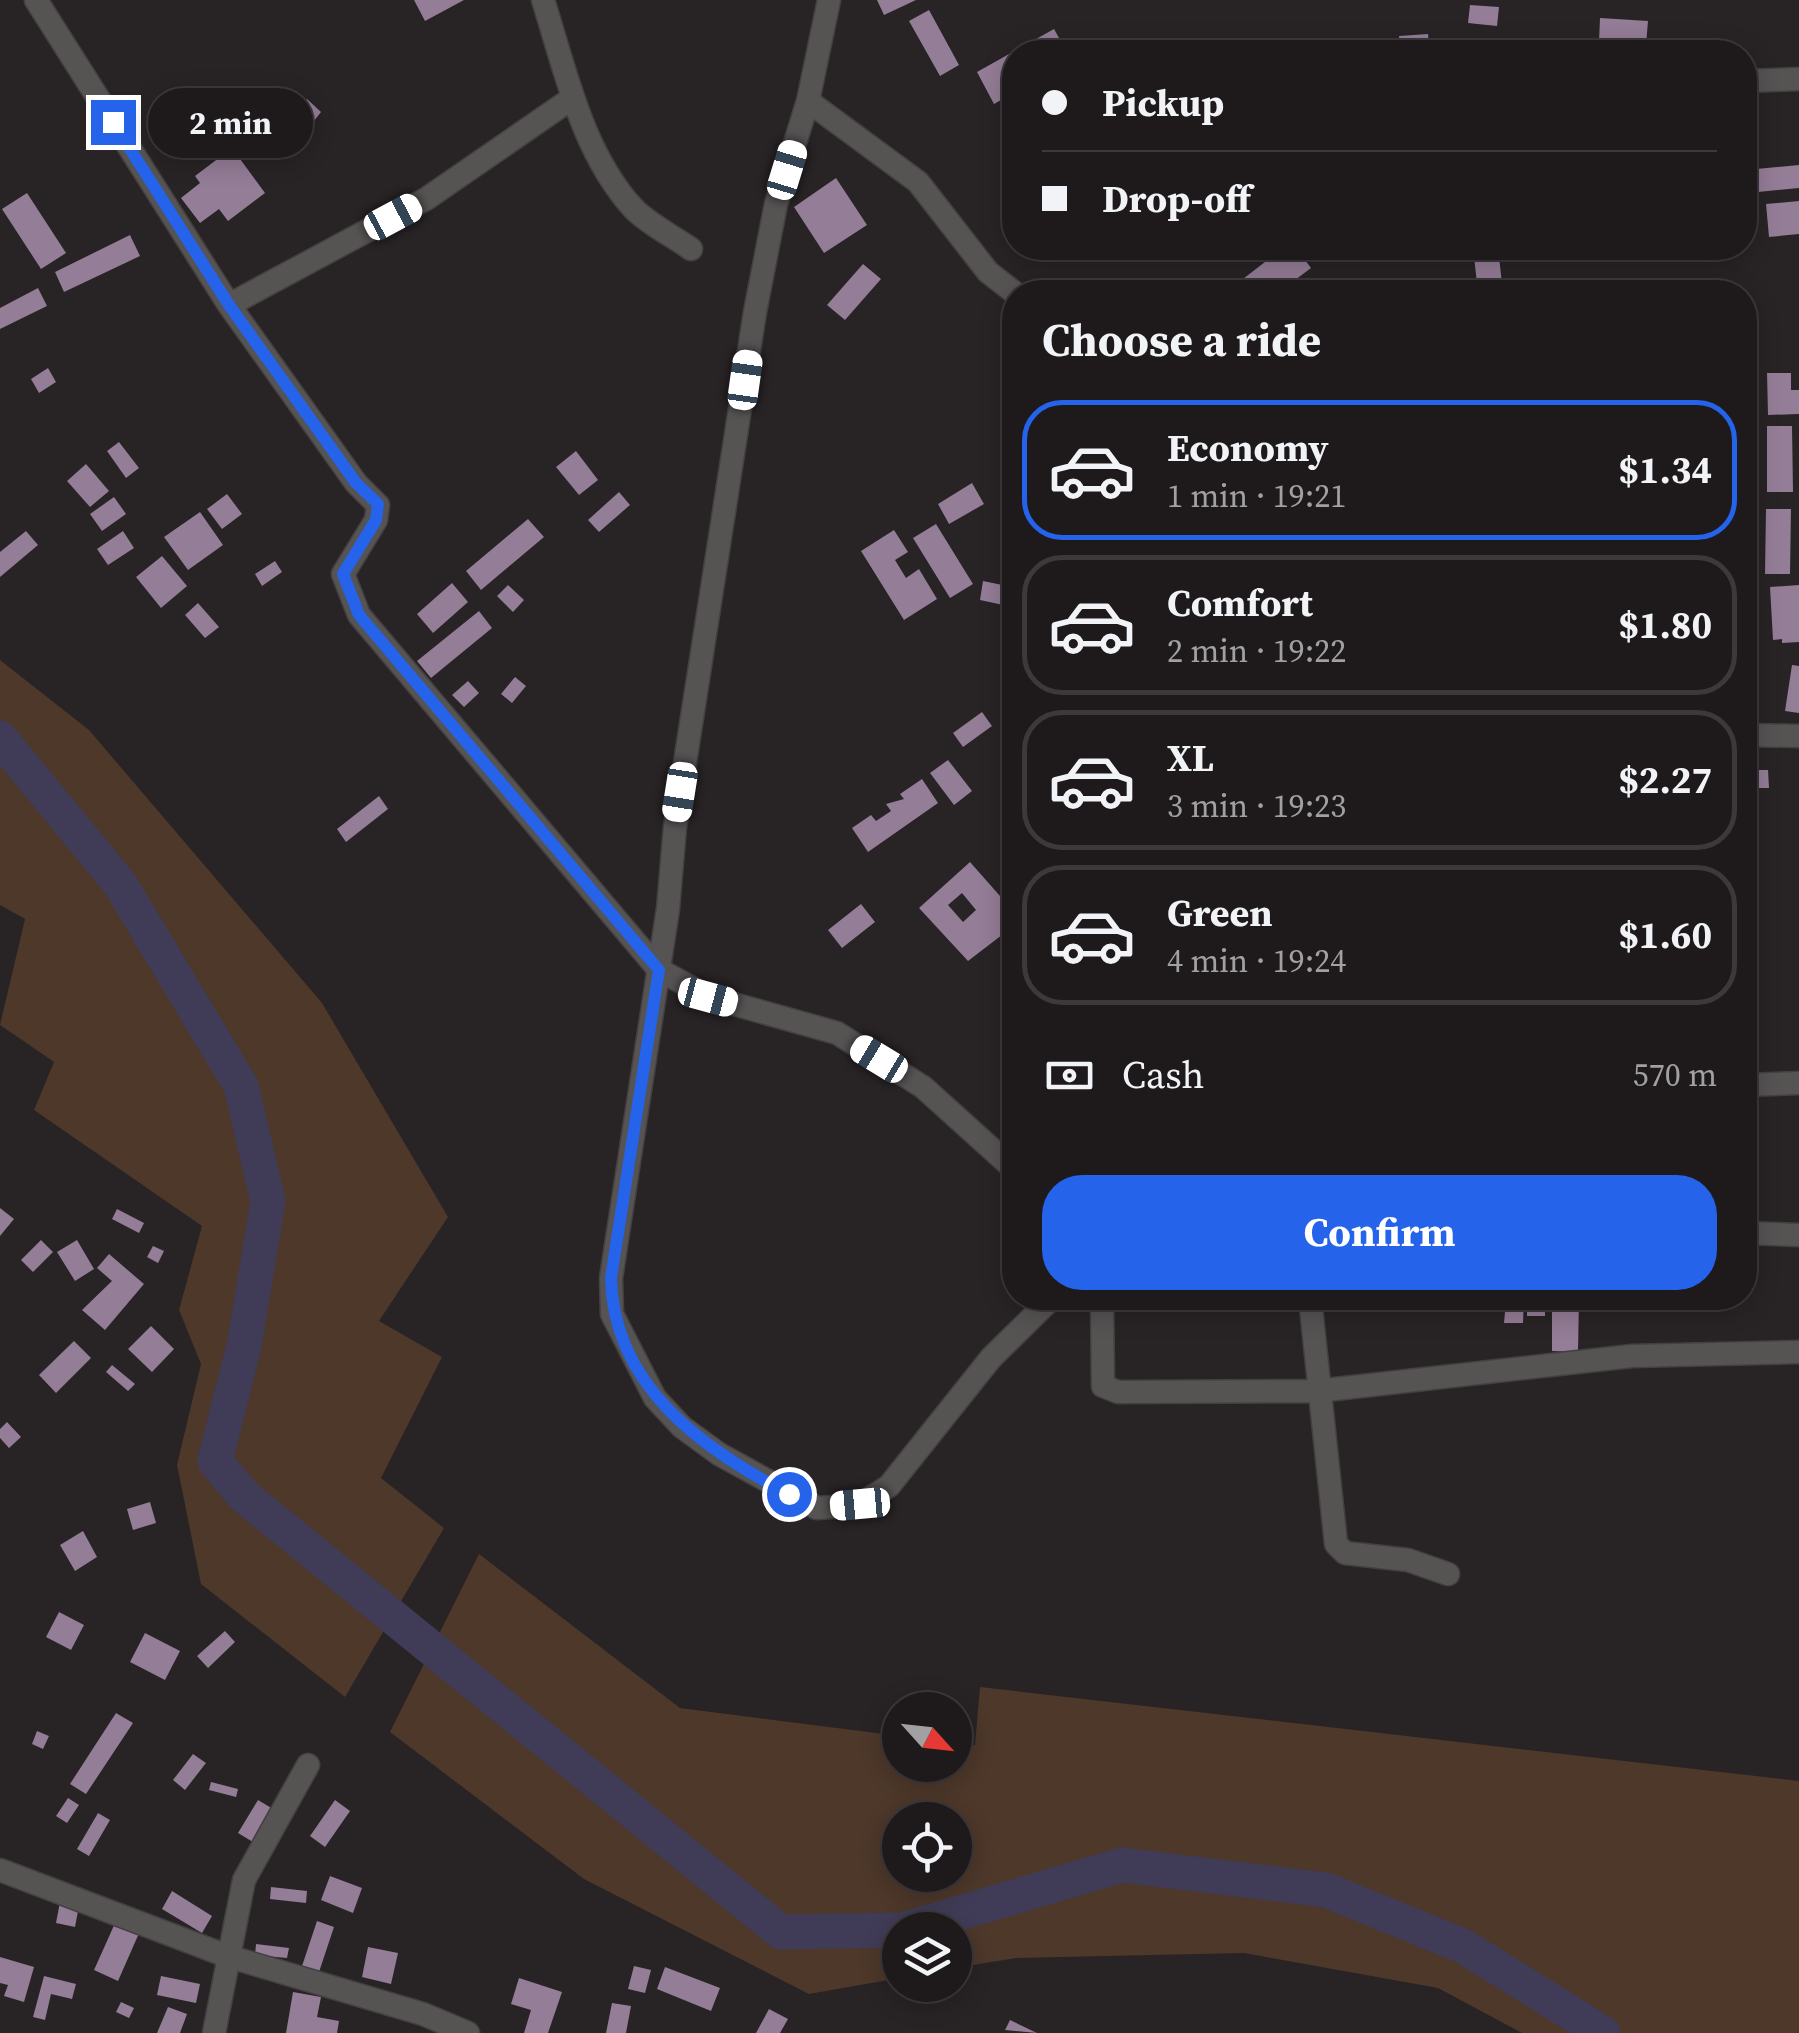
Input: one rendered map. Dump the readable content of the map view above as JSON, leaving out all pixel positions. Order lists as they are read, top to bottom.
{
  "north": "bottom right",
  "page": {
    "banner": ["Pickup", "Drop-off"],
    "bubble": "2 min",
    "heading": "Choose a ride",
    "list": [
      {
        "name": "Economy",
        "note": "1 min · 19:21",
        "value": "$1.34"
      },
      {
        "name": "Comfort",
        "note": "2 min · 19:22",
        "value": "$1.80"
      },
      {
        "name": "XL",
        "note": "3 min · 19:23",
        "value": "$2.27"
      },
      {
        "name": "Green",
        "note": "4 min · 19:24",
        "value": "$1.60"
      }
    ],
    "pay": ["Cash", "570 m"],
    "buttons": "Confirm"
  }
}
